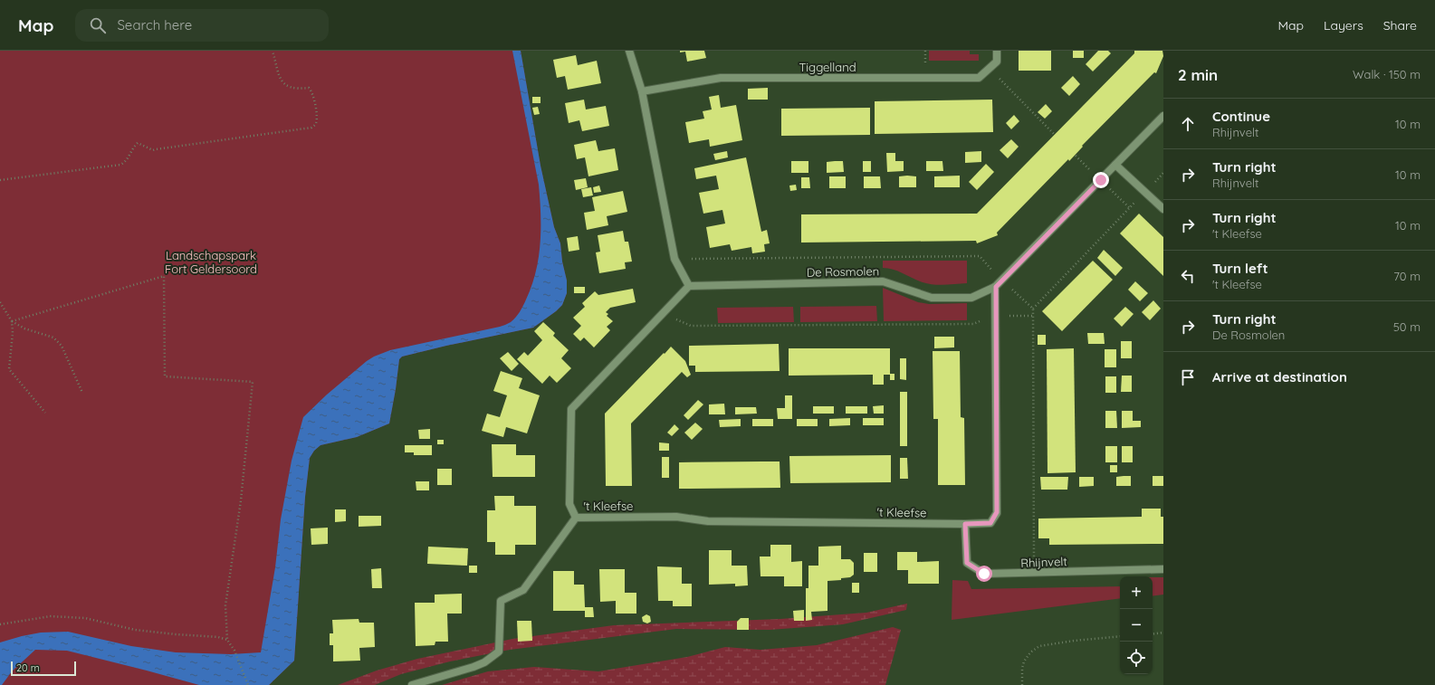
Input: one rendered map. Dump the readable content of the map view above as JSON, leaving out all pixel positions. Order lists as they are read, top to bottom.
{
  "streets": {
    "street": [
      "Tiggelland",
      "De Rosmolen",
      "'t Kleefse",
      "Rhijnvelt"
    ]
  },
  "crossings": [
    ["De Rosmolen", "'t Kleefse"],
    ["'t Kleefse", "Rhijnvelt"]
  ],
  "parks": ["Landschapspark Fort Geldersoord"],
  "scale_bar": "20 m",
  "page": {
    "header": "Map",
    "search": "Search here",
    "nav": ["Map", "Layers", "Share"],
    "heading": ["2 min", "Walk · 150 m"],
    "list": [
      ["Continue", "Rhijnvelt", "10 m"],
      ["Turn right", "Rhijnvelt", "10 m"],
      ["Turn right", "'t Kleefse", "10 m"],
      ["Turn left", "'t Kleefse", "70 m"],
      ["Turn right", "De Rosmolen", "50 m"],
      "Arrive at destination"
    ],
    "map_buttons": ["+", "−"],
    "scale": "20 m"
  }
}
